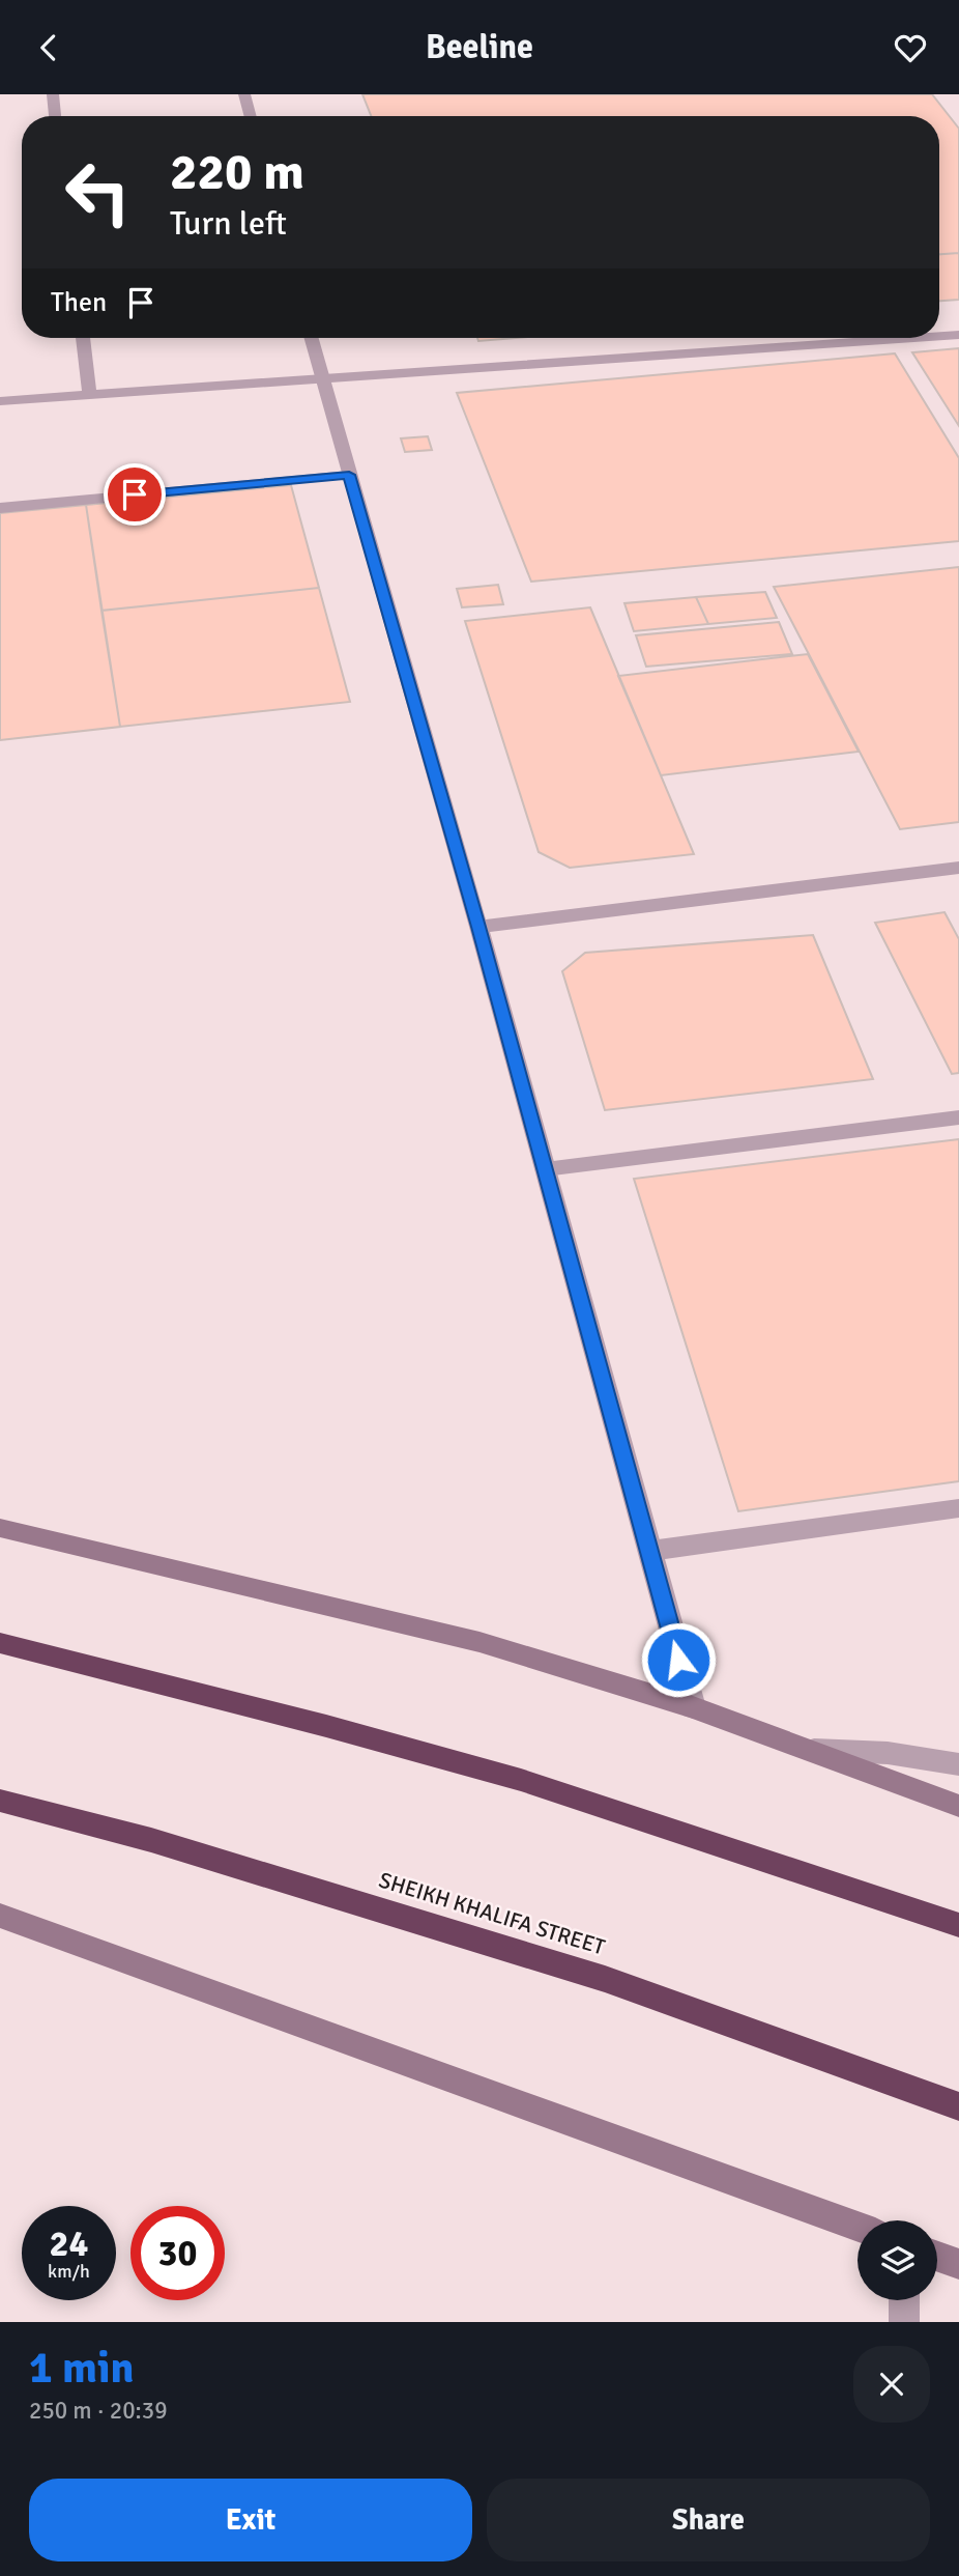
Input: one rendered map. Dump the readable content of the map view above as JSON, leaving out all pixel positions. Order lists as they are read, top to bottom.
{
  "streets": {
    "highway": ["SHEIKH KHALIFA STREET"]
  },
  "page": {
    "header": "Beeline",
    "turn": ["220 m", "Turn left"],
    "then": "Then",
    "speed": "24 km/h",
    "limit": "30",
    "heading": ["1 min", "250 m · 20:39"],
    "buttons": ["Exit", "Share"]
  }
}
